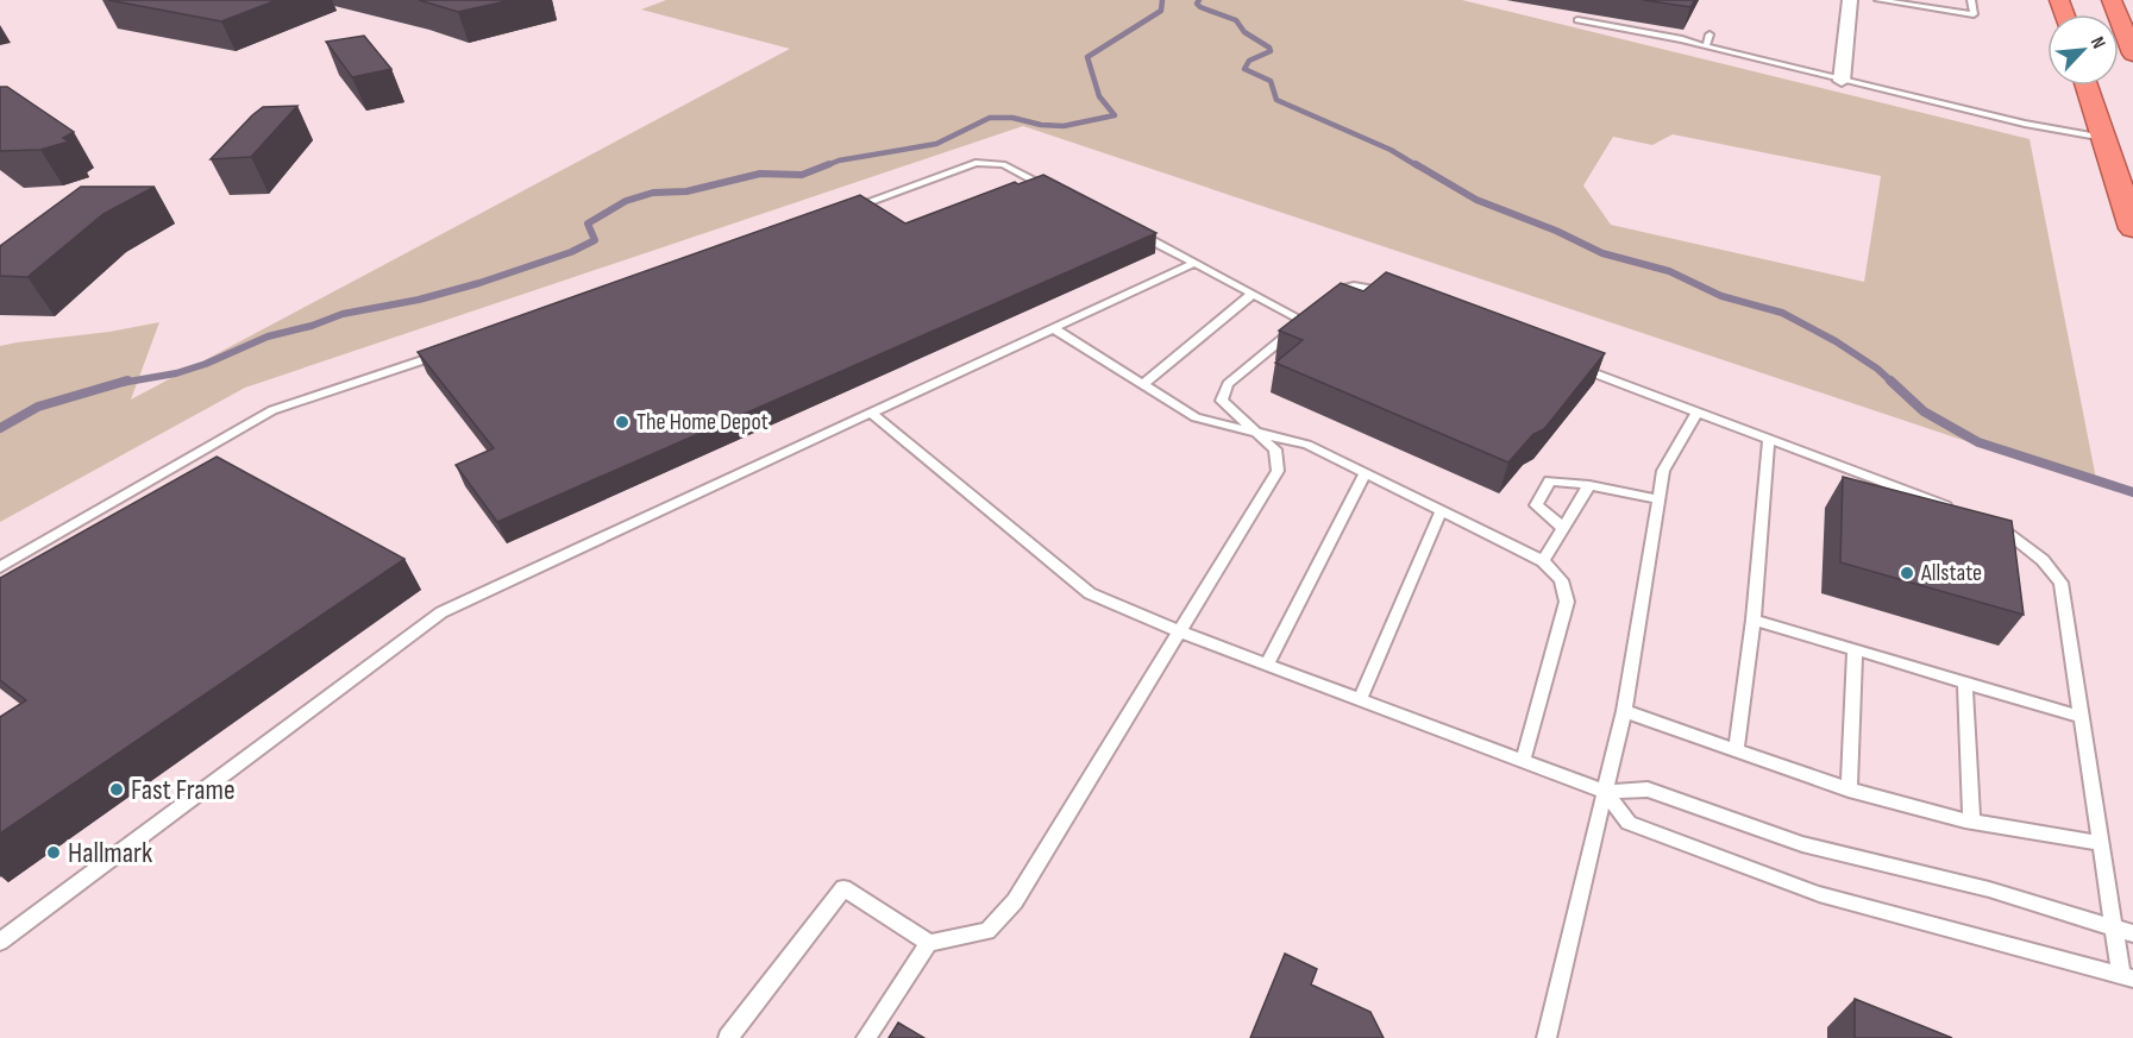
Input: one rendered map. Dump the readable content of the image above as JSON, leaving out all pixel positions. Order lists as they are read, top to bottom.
{
  "places": [
    "The Home Depot",
    "Allstate",
    "Fast Frame",
    "Hallmark"
  ],
  "north": "top right"
}
